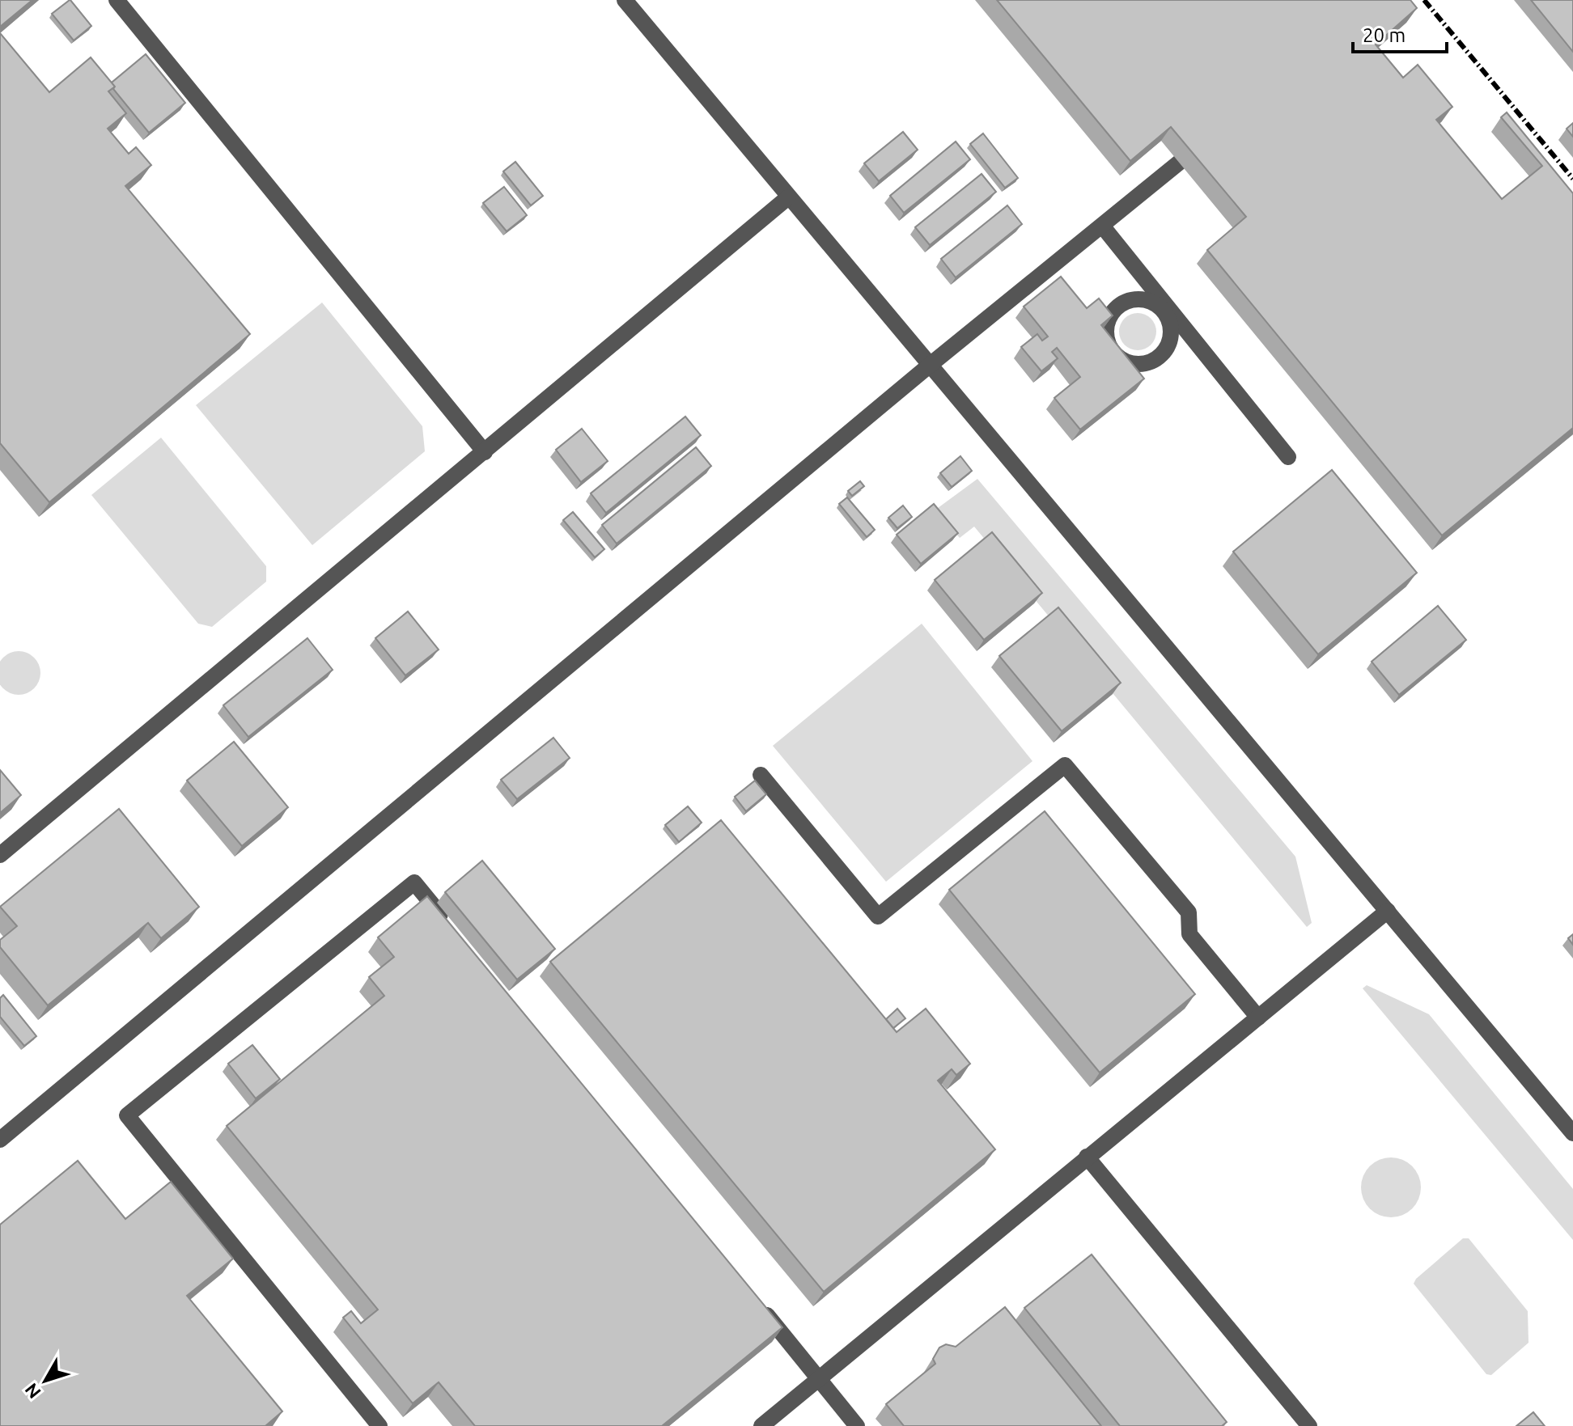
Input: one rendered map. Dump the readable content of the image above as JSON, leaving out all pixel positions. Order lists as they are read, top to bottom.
{
  "scale_bar": "20 m",
  "north": "bottom left"
}
